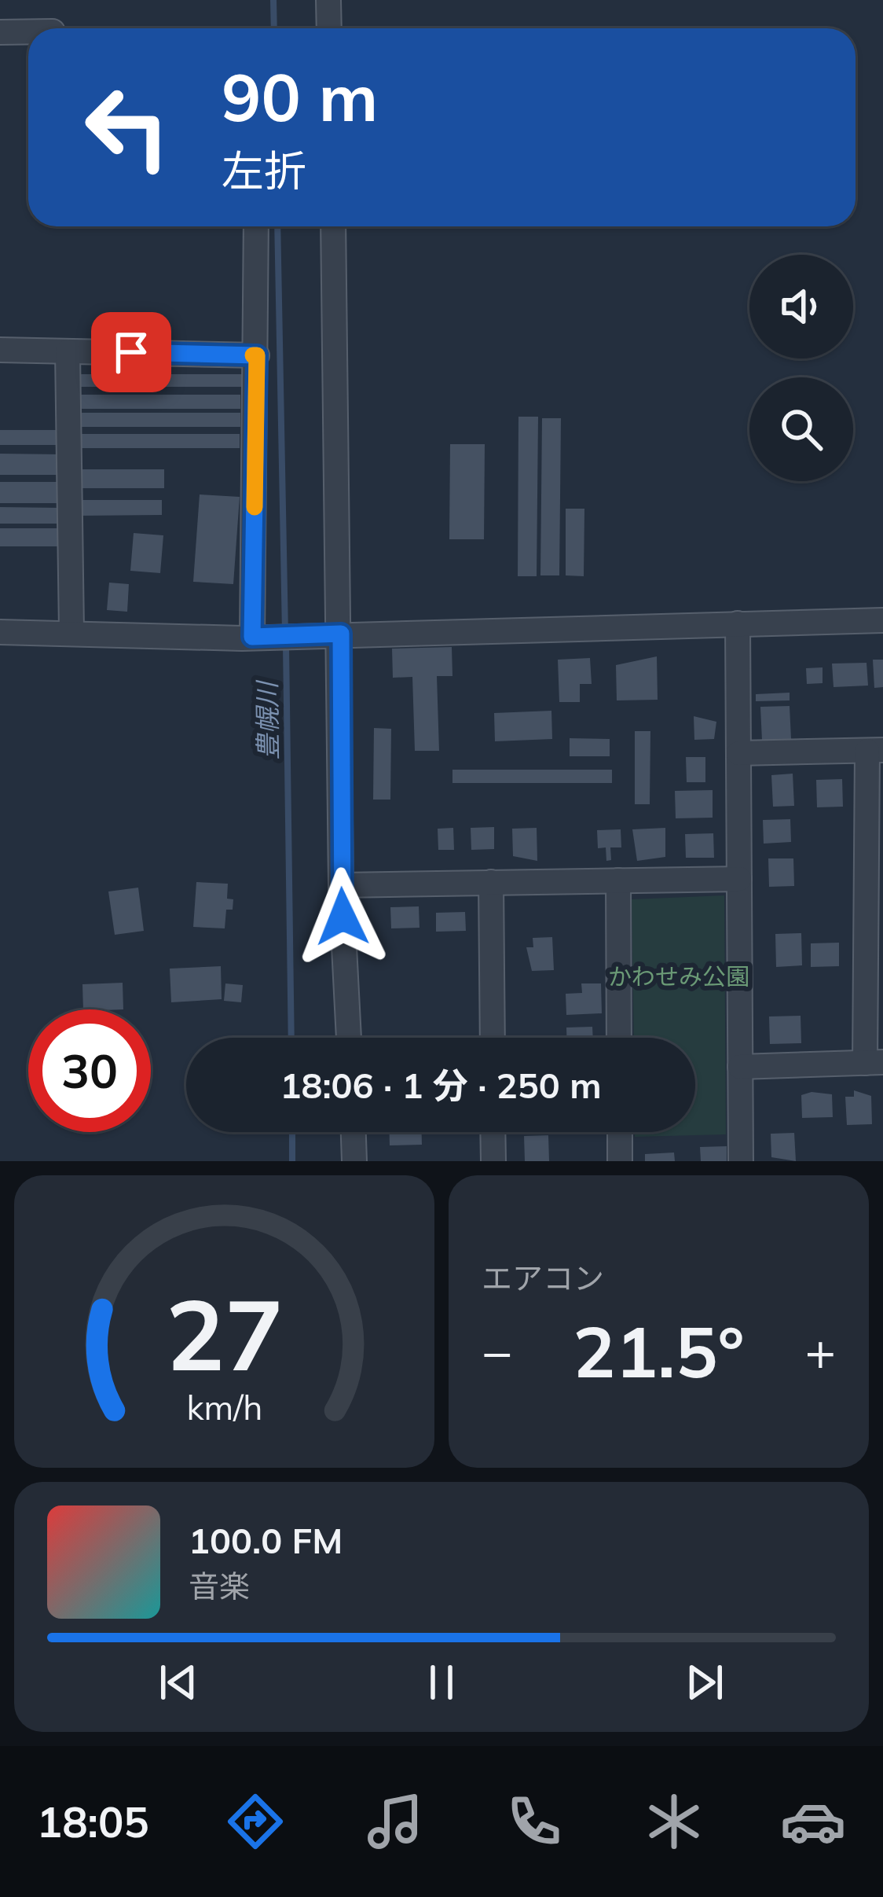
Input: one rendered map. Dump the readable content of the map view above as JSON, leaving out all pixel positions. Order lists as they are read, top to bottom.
{
  "water": ["豊幌川"],
  "parks": ["かわせみ公園"],
  "page": {
    "turn": ["90 m", "左折"],
    "limit": "30",
    "trip": "18:06 · 1 分 · 250 m",
    "tile": "エアコン",
    "heat": ["−", "21.5°", "+"],
    "song": ["100.0 FM", "音楽"],
    "tabs": "18:05",
    "gauge": ["27", "km/h"]
  }
}
